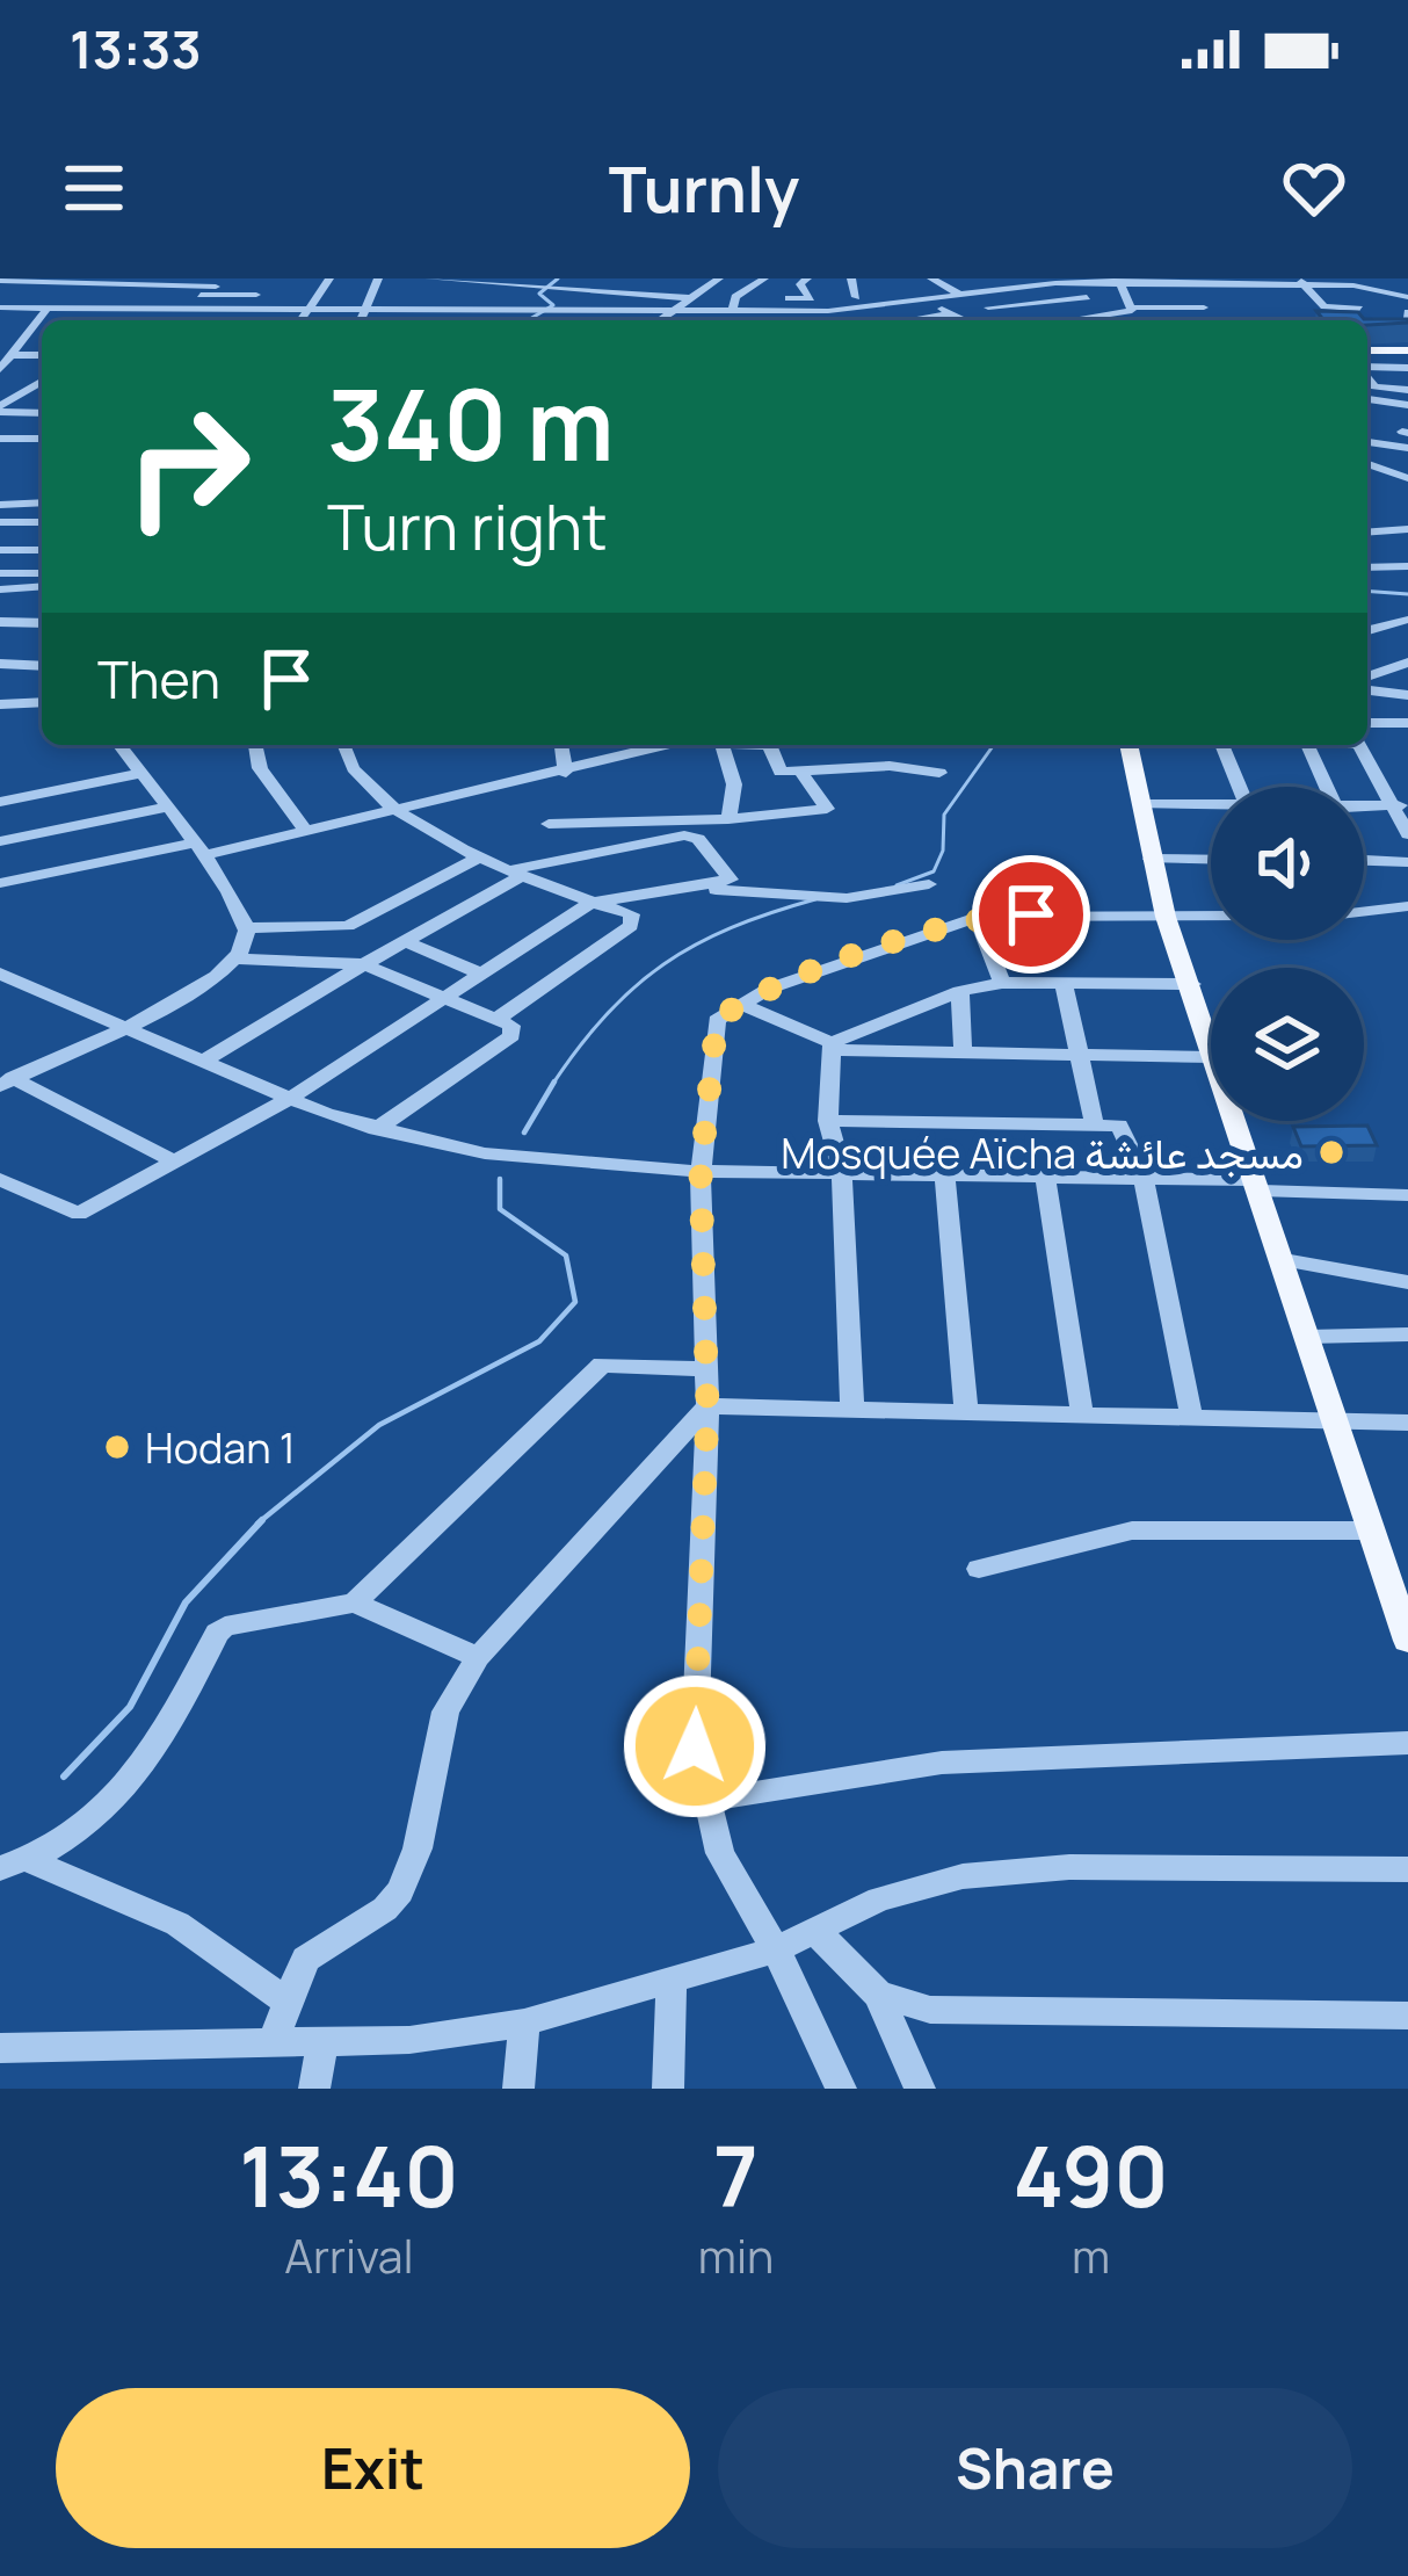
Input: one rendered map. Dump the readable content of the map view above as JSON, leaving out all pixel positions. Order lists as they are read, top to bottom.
{
  "places": ["Mosquée Aïcha مسجد عائشة", "Hodan 1"],
  "page": {
    "status": "13:33",
    "header": "Turnly",
    "turn": ["340 m", "Turn right"],
    "then": "Then",
    "eta": [
      "13:40",
      "Arrival",
      "7",
      "min",
      "490",
      "m"
    ],
    "buttons": ["Exit", "Share"]
  }
}
